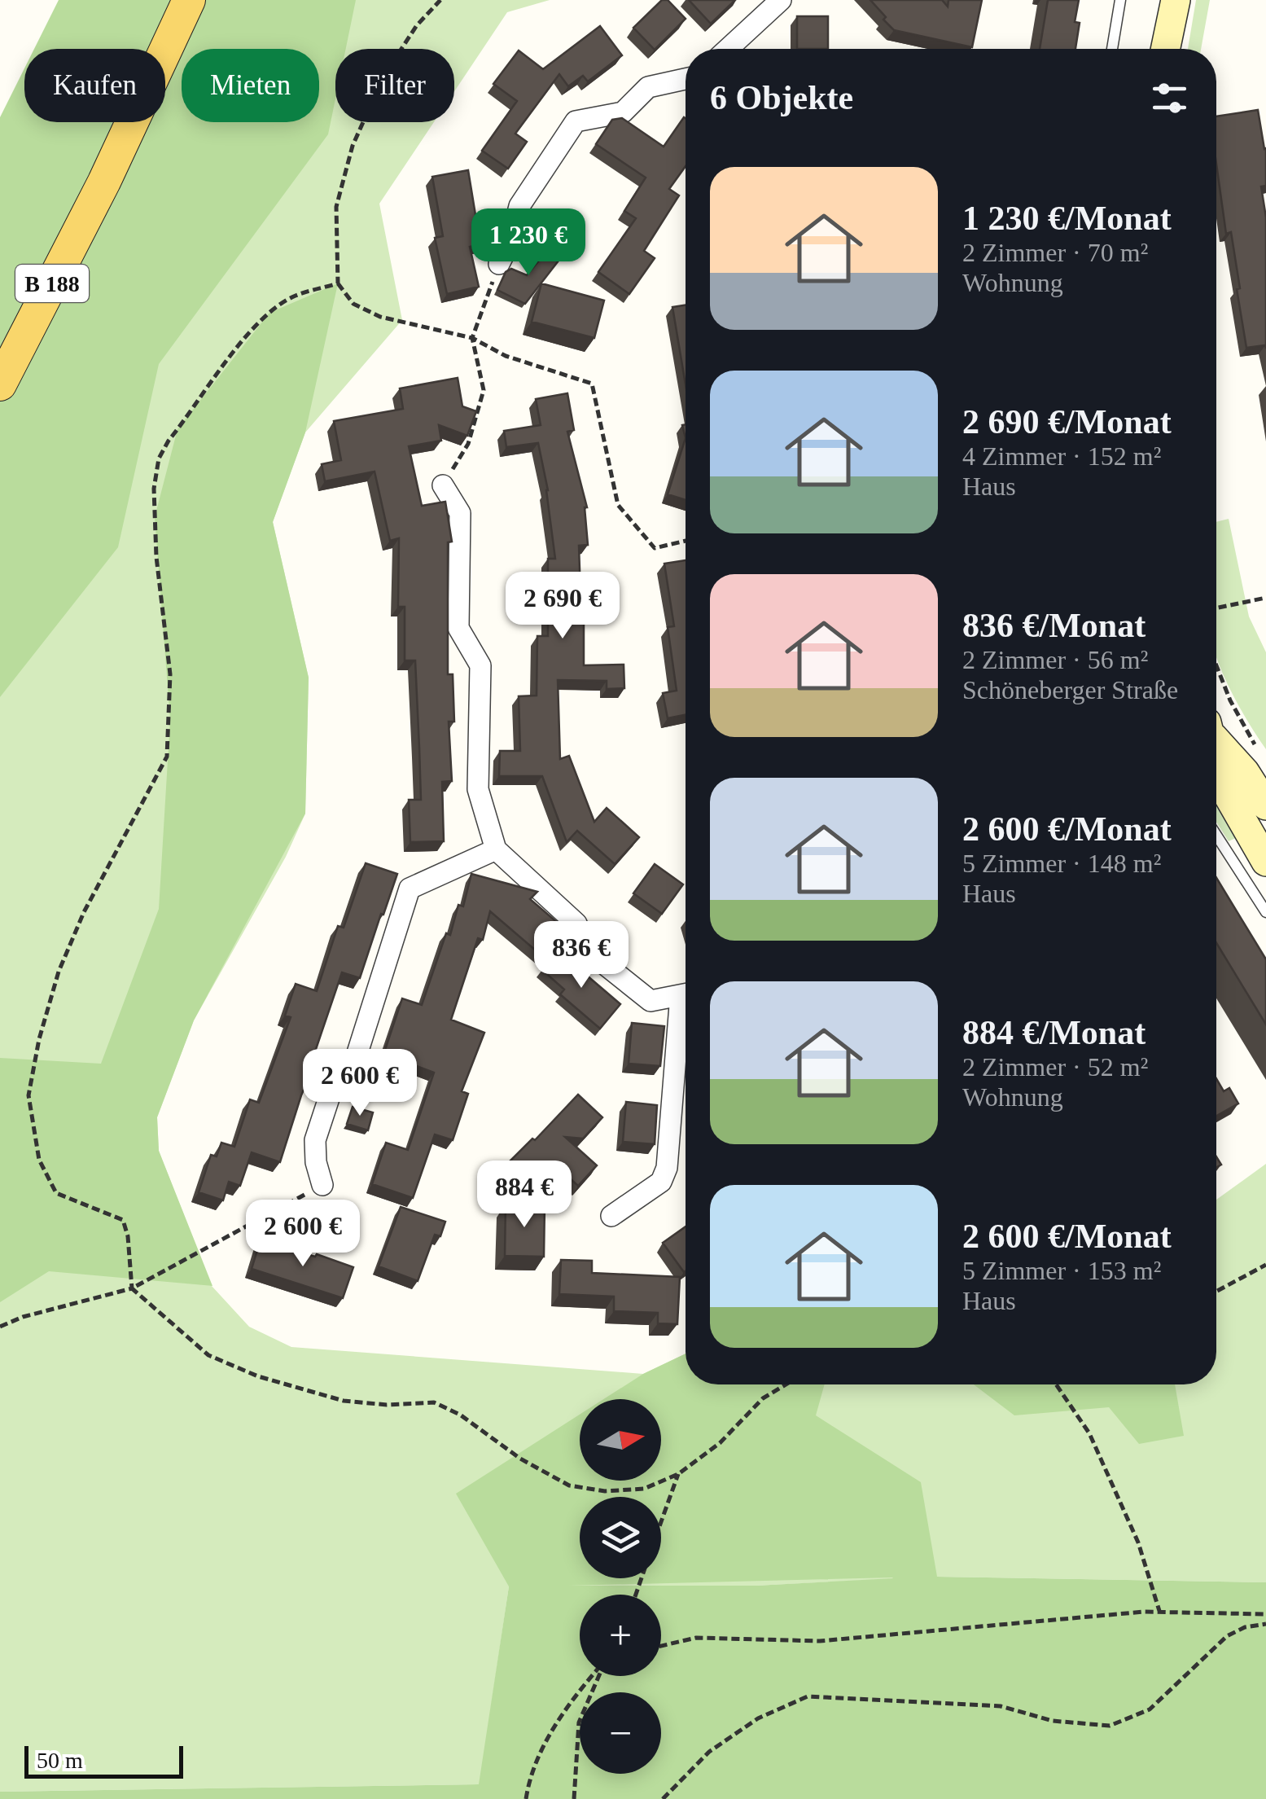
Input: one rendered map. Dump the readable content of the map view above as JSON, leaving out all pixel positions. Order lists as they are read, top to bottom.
{
  "streets": {
    "main road": ["B 188"]
  },
  "scale_bar": "50 m",
  "north": "right",
  "page": {
    "chip": ["Kaufen", "Mieten", "Filter"],
    "heading": "6 Objekte",
    "list": [
      {
        "name": "1 230 €/Monat",
        "note": "2 Zimmer · 70 m² · Wohnung"
      },
      {
        "name": "2 690 €/Monat",
        "note": "4 Zimmer · 152 m² · Haus"
      },
      {
        "name": "836 €/Monat",
        "note": "2 Zimmer · 56 m² · Schöneberger Straße"
      },
      {
        "name": "2 600 €/Monat",
        "note": "5 Zimmer · 148 m² · Haus"
      },
      {
        "name": "884 €/Monat",
        "note": "2 Zimmer · 52 m² · Wohnung"
      },
      {
        "name": "2 600 €/Monat",
        "note": "5 Zimmer · 153 m² · Haus"
      }
    ],
    "price": [
      "1 230 €",
      "2 690 €",
      "836 €",
      "2 600 €",
      "884 €",
      "2 600 €"
    ],
    "map_buttons": ["+", "−"],
    "scale": "50 m"
  }
}
